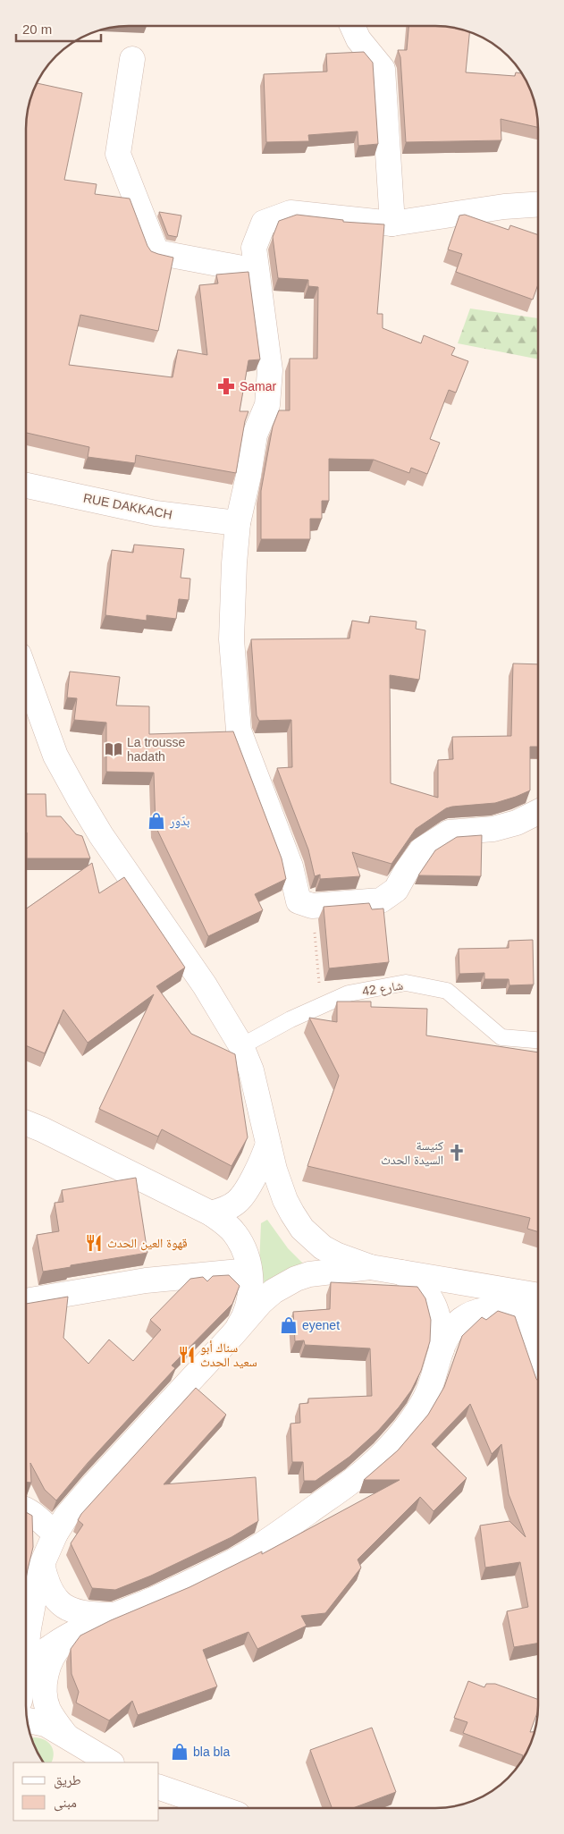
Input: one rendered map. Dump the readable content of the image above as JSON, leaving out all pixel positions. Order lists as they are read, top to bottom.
{
  "streets": {
    "street": ["RUE DAKKACH"],
    "lane": ["شارع 42"]
  },
  "places": {
    "pharmacy": ["Samar"],
    "library": ["La trousse hadath"],
    "shop": ["بدّور", "eyenet", "bla bla"],
    "church": ["كنيسة السيدة الحدث"],
    "restaurant": ["قهوة العين الحدث", "سناك أبو سعيد الحدث"]
  },
  "legend": ["طريق", "مبنى"],
  "scale_bar": "20 m"
}
